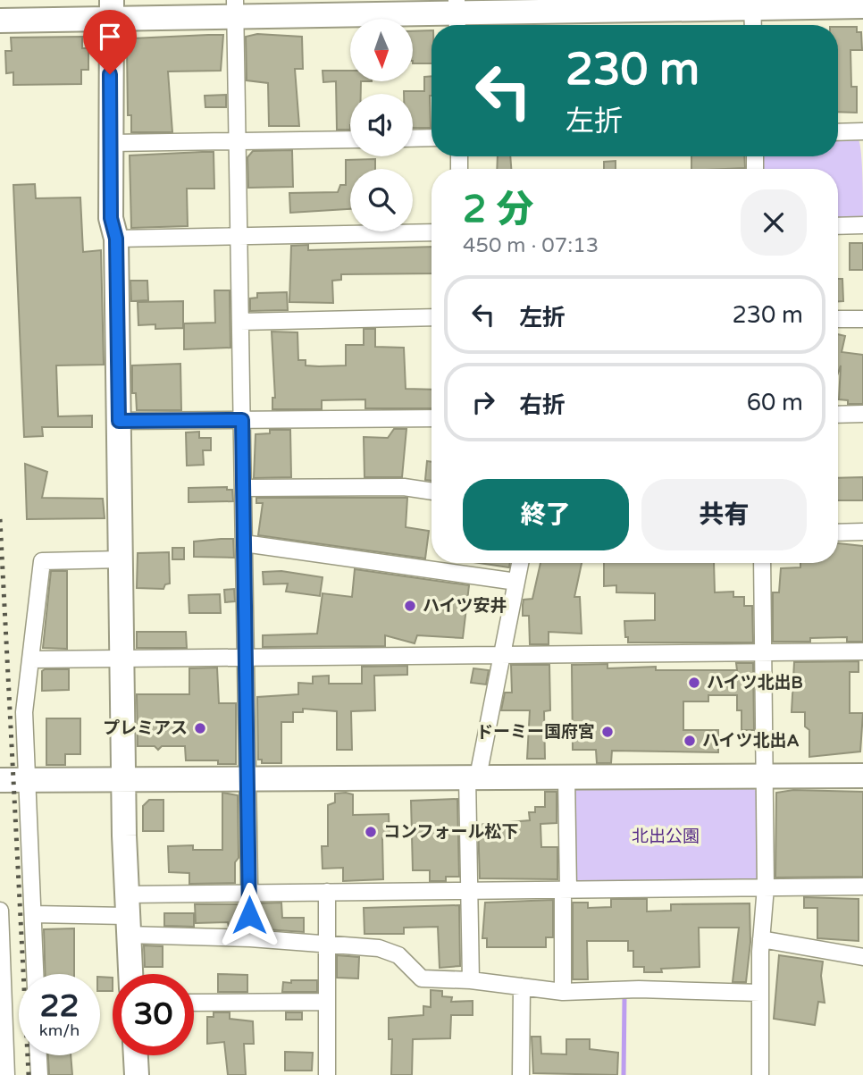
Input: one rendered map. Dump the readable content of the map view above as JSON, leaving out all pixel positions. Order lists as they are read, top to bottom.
{
  "parks": ["北出公園"],
  "places": [
    "ハイツ安井",
    "ハイツ北出B",
    "プレミアス",
    "ドーミー国府宮",
    "ハイツ北出A",
    "コンフォール松下"
  ],
  "north": "bottom",
  "page": {
    "turn": ["230 m", "左折"],
    "heading": ["2 分", "450 m · 07:13"],
    "list": [
      {
        "name": "左折",
        "value": "230 m"
      },
      {
        "name": "右折",
        "value": "60 m"
      }
    ],
    "buttons": ["終了", "共有"],
    "speed": "22 km/h",
    "limit": "30"
  }
}
